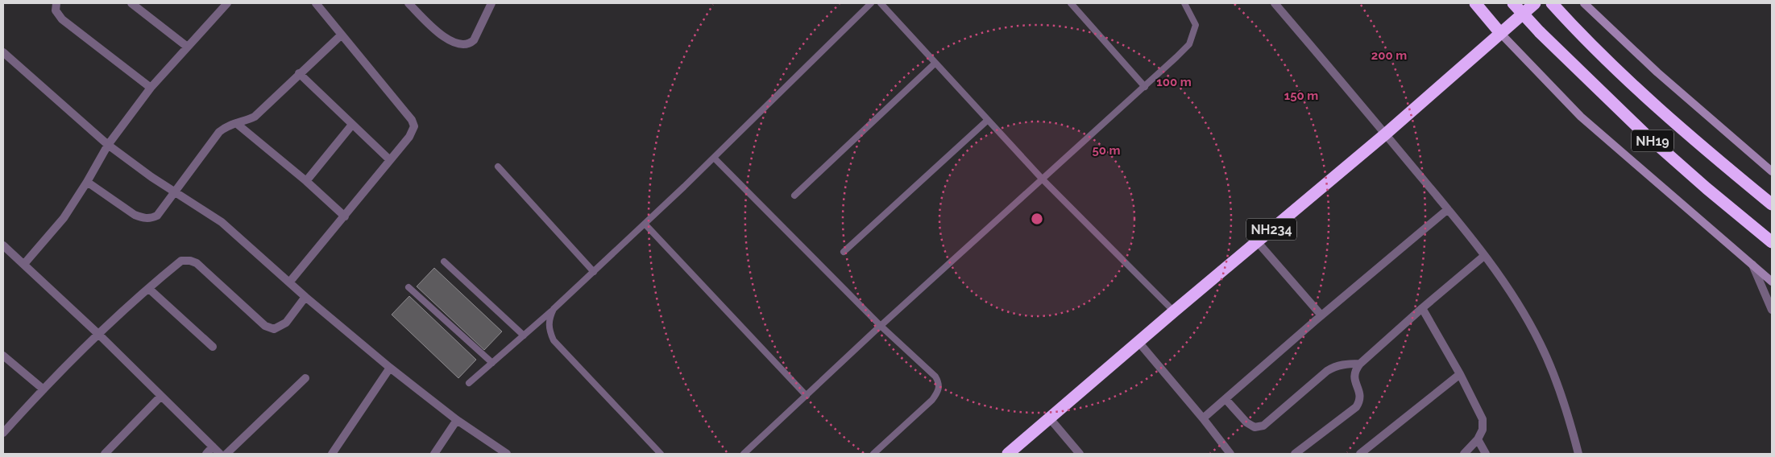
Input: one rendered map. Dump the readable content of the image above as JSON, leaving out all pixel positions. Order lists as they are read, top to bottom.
{
  "streets": {
    "highway": ["NH19", "NH234"]
  },
  "rings": [
    "200 m",
    "100 m",
    "150 m",
    "50 m"
  ]
}
